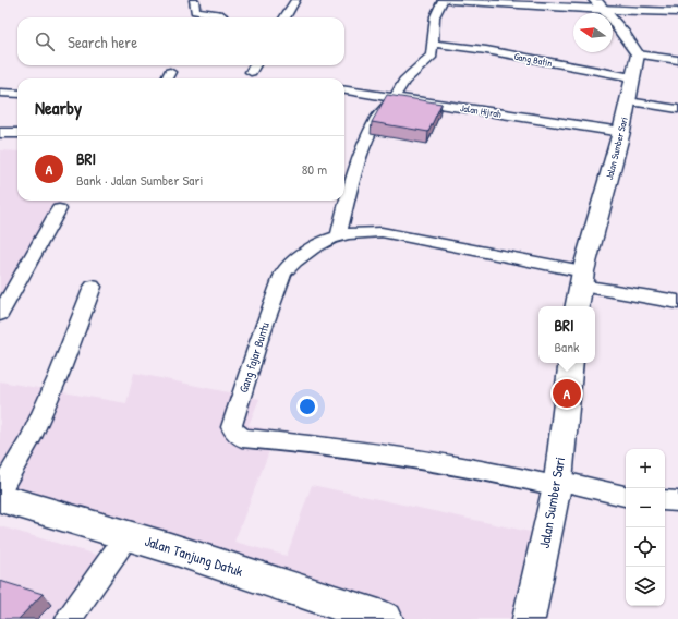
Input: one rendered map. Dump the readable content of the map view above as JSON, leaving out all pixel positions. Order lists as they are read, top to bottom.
{
  "streets": {
    "main road": ["Jalan Tanjung Datuk"],
    "street": [
      "Gang Batin",
      "Jalan Hijrah",
      "Jalan Sumber Sari",
      "Gang fajar Buntu"
    ]
  },
  "crossings": [
    ["Gang Batin", "Jalan Sumber Sari"],
    ["Jalan Hijrah", "Jalan Sumber Sari"],
    ["Jalan Sumber Sari", "Gang fajar Buntu"]
  ],
  "north": "left",
  "page": {
    "search": "Search here",
    "heading": "Nearby",
    "list": [
      {
        "mark": "A",
        "name": "BRI",
        "note": "Bank · Jalan Sumber Sari",
        "value": "80 m"
      }
    ],
    "popup": ["BRI", "Bank"],
    "pins": "A",
    "map_buttons": ["+", "−"]
  }
}
